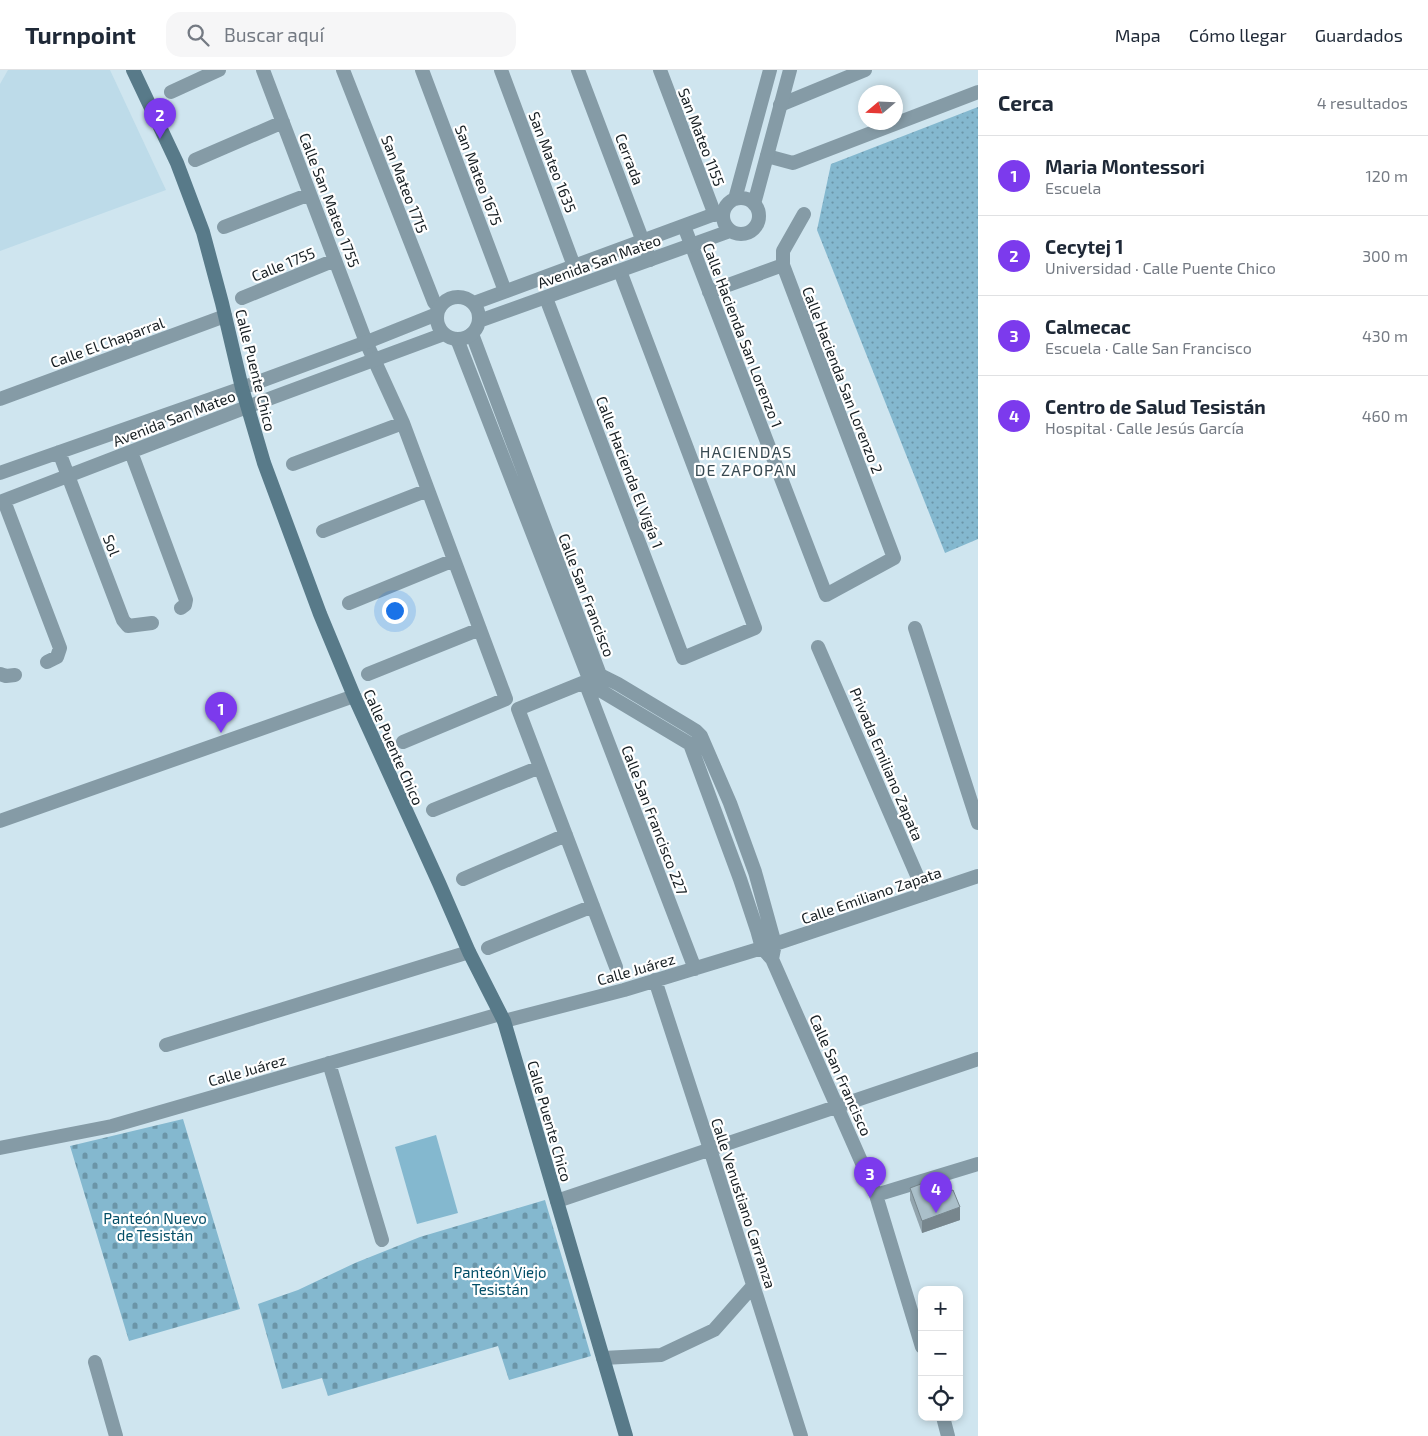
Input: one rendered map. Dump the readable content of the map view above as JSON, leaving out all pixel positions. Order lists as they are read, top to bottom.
{
  "streets": {
    "main road": ["Calle Puente Chico"],
    "street": [
      "San Mateo 1155",
      "Cerrada",
      "San Mateo 1635",
      "San Mateo 1675",
      "San Mateo 1715",
      "Calle San Mateo 1755",
      "Avenida San Mateo",
      "Calle 1755",
      "Calle Hacienda San Lorenzo 1",
      "Calle El Chaparral",
      "Calle Hacienda San Lorenzo 2",
      "Calle Hacienda El Vigía 1",
      "Sol",
      "Calle San Francisco",
      "Privada Emiliano Zapata",
      "Calle San Francisco 227",
      "Calle Emiliano Zapata",
      "Calle Juárez",
      "Calle Venustiano Carranza"
    ]
  },
  "crossings": [
    ["San Mateo 1155", "Avenida San Mateo"],
    ["Cerrada", "Avenida San Mateo"],
    ["San Mateo 1635", "Avenida San Mateo"],
    ["San Mateo 1675", "Avenida San Mateo"],
    ["San Mateo 1715", "Avenida San Mateo"],
    ["San Mateo 1715", "Calle San Francisco"],
    ["Calle San Mateo 1755", "Avenida San Mateo"],
    ["Calle San Mateo 1755", "Calle 1755"],
    ["Avenida San Mateo", "Calle Hacienda San Lorenzo 1"],
    ["Avenida San Mateo", "Calle Puente Chico"],
    ["Avenida San Mateo", "Calle Hacienda El Vigía 1"],
    ["Avenida San Mateo", "Sol"],
    ["Avenida San Mateo", "Calle San Francisco"],
    ["Calle Hacienda San Lorenzo 1", "Calle Hacienda San Lorenzo 2"],
    ["Calle El Chaparral", "Calle Puente Chico"],
    ["Calle Puente Chico", "Calle Juárez"],
    ["Calle San Francisco", "Calle San Francisco 227"],
    ["Calle San Francisco", "Calle Emiliano Zapata"],
    ["Calle San Francisco", "Calle Juárez"],
    ["Privada Emiliano Zapata", "Calle Emiliano Zapata"],
    ["Calle San Francisco 227", "Calle Juárez"],
    ["Calle Emiliano Zapata", "Calle Juárez"],
    ["Calle Juárez", "Calle Venustiano Carranza"]
  ],
  "districts": ["HACIENDAS DE ZAPOPAN"],
  "parks": ["Panteón Nuevo de Tesistán", "Panteón Viejo Tesistán"],
  "north": "left",
  "page": {
    "header": "Turnpoint",
    "search": "Buscar aquí",
    "nav": ["Mapa", "Cómo llegar", "Guardados"],
    "heading": ["Cerca", "4 resultados"],
    "pins": [
      "2",
      "1",
      "3",
      "4"
    ],
    "list": [
      {
        "mark": "1",
        "name": "Maria Montessori",
        "note": "Escuela",
        "value": "120 m"
      },
      {
        "mark": "2",
        "name": "Cecytej 1",
        "note": "Universidad · Calle Puente Chico",
        "value": "300 m"
      },
      {
        "mark": "3",
        "name": "Calmecac",
        "note": "Escuela · Calle San Francisco",
        "value": "430 m"
      },
      {
        "mark": "4",
        "name": "Centro de Salud Tesistán",
        "note": "Hospital · Calle Jesús García",
        "value": "460 m"
      }
    ],
    "map_buttons": ["+", "−"]
  }
}
